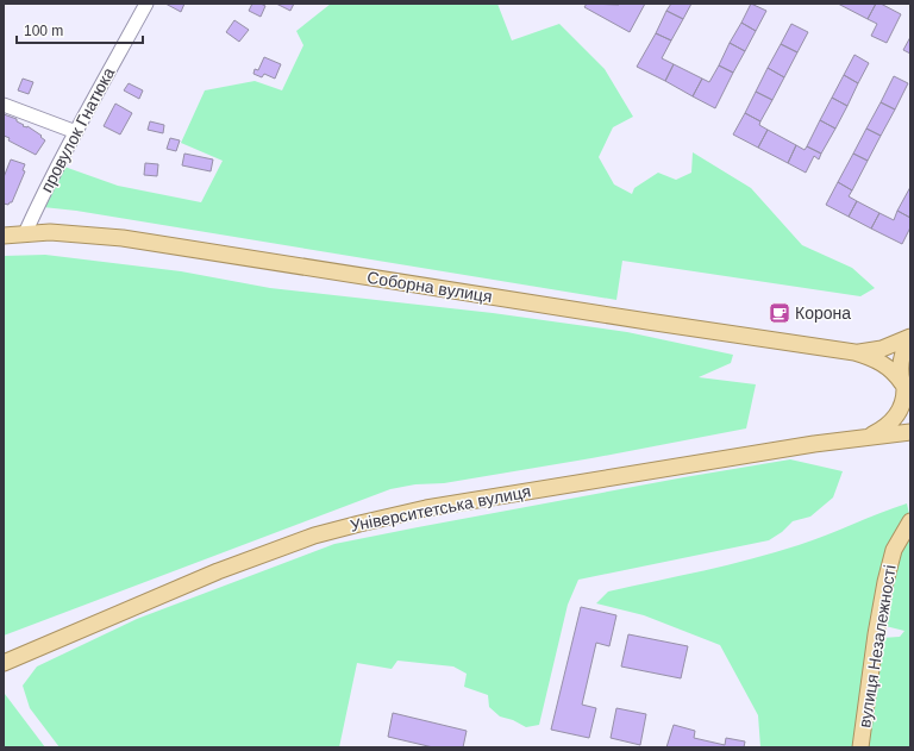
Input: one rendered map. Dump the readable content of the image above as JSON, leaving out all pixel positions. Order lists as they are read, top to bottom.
{
  "streets": {
    "main road": ["Соборна вулиця", "Університетська вулиця", "вулиця Незалежності"],
    "street": ["провулок Гнатюка"]
  },
  "crossings": [
    ["провулок Гнатюка", "Соборна вулиця"],
    ["Соборна вулиця", "Університетська вулиця"]
  ],
  "places": {
    "cafe": ["Корона"]
  },
  "scale_bar": "100 m"
}
